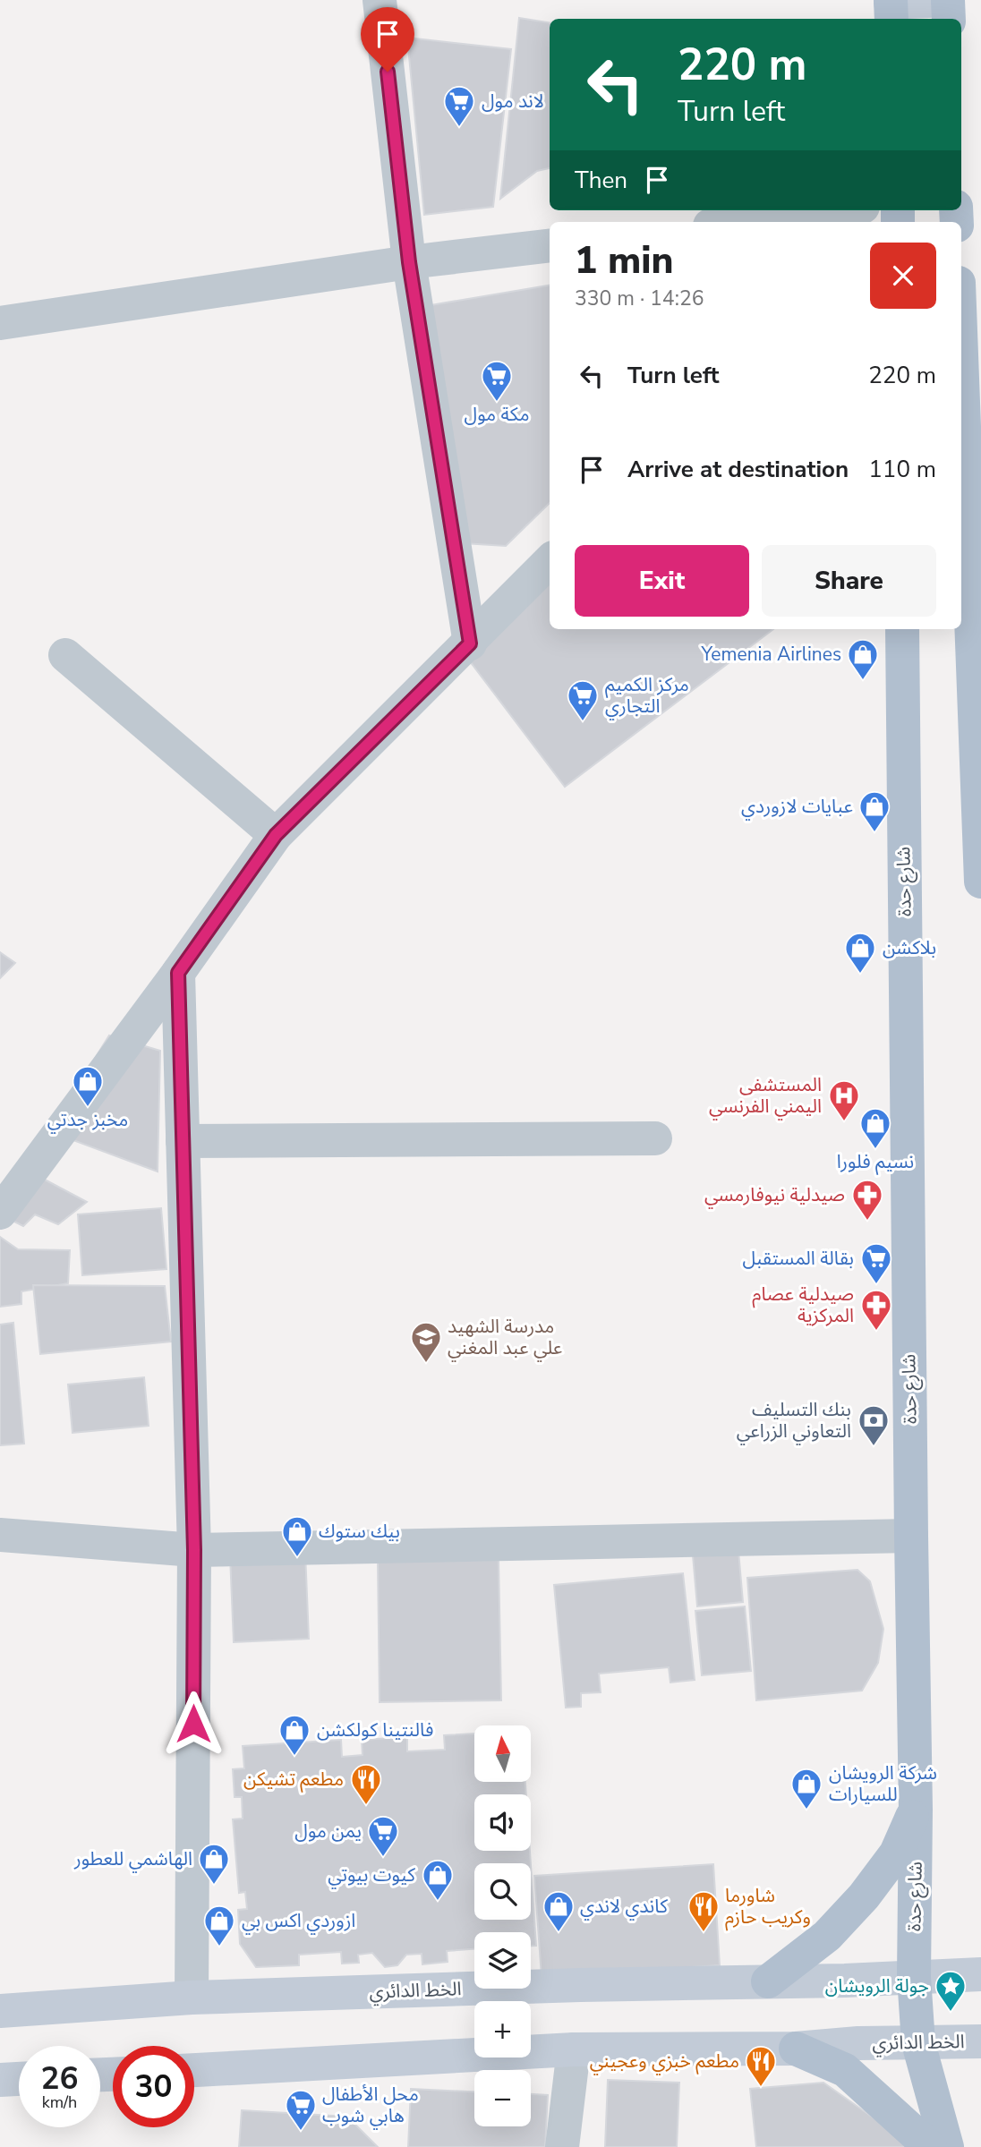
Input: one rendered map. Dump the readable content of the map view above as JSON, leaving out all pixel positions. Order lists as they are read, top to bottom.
{
  "streets": {
    "main road": ["شارع حدة", "الخط الدائري"]
  },
  "crossings": [
    ["شارع حدة", "الخط الدائري"]
  ],
  "places": {
    "supermarket": [
      "لاند مول",
      "مكة مول",
      "مركز الكميم التجاري",
      "بقالة المستقبل",
      "يمن مول",
      "محل الأطفال هابي شوب"
    ],
    "shop": [
      "Yemenia Airlines",
      "عبايات لازوردي",
      "بلاكشن",
      "مخبز جدتي",
      "نسيم فلورا",
      "بيك ستوك",
      "فالنتينا كولكشن",
      "شركة الرويشان للسيارات",
      "الهاشمي للعطور",
      "كيوت بيوتي",
      "كاندي لاندي",
      "ازوردي اكس بي"
    ],
    "hospital": ["المستشفى اليمني الفرنسي"],
    "pharmacy": ["صيدلية نيوفارمسي", "صيدلية عصام المركزية"],
    "school or university": ["مدرسة الشهيد علي عبد المغني"],
    "bank": ["بنك التسليف التعاوني الزراعي"],
    "restaurant": ["مطعم تشيكن", "شاورما وكريب حازم", "مطعم خبزي وعجيني"],
    "place": ["جولة الرويشان"]
  },
  "north": "top",
  "page": {
    "turn": ["220 m", "Turn left"],
    "then": "Then",
    "heading": ["1 min", "330 m · 14:26"],
    "list": [
      {
        "name": "Turn left",
        "value": "220 m"
      },
      {
        "name": "Arrive at destination",
        "value": "110 m"
      }
    ],
    "buttons": ["Exit", "Share"],
    "map_buttons": ["+", "−"],
    "speed": "26 km/h",
    "limit": "30"
  }
}
